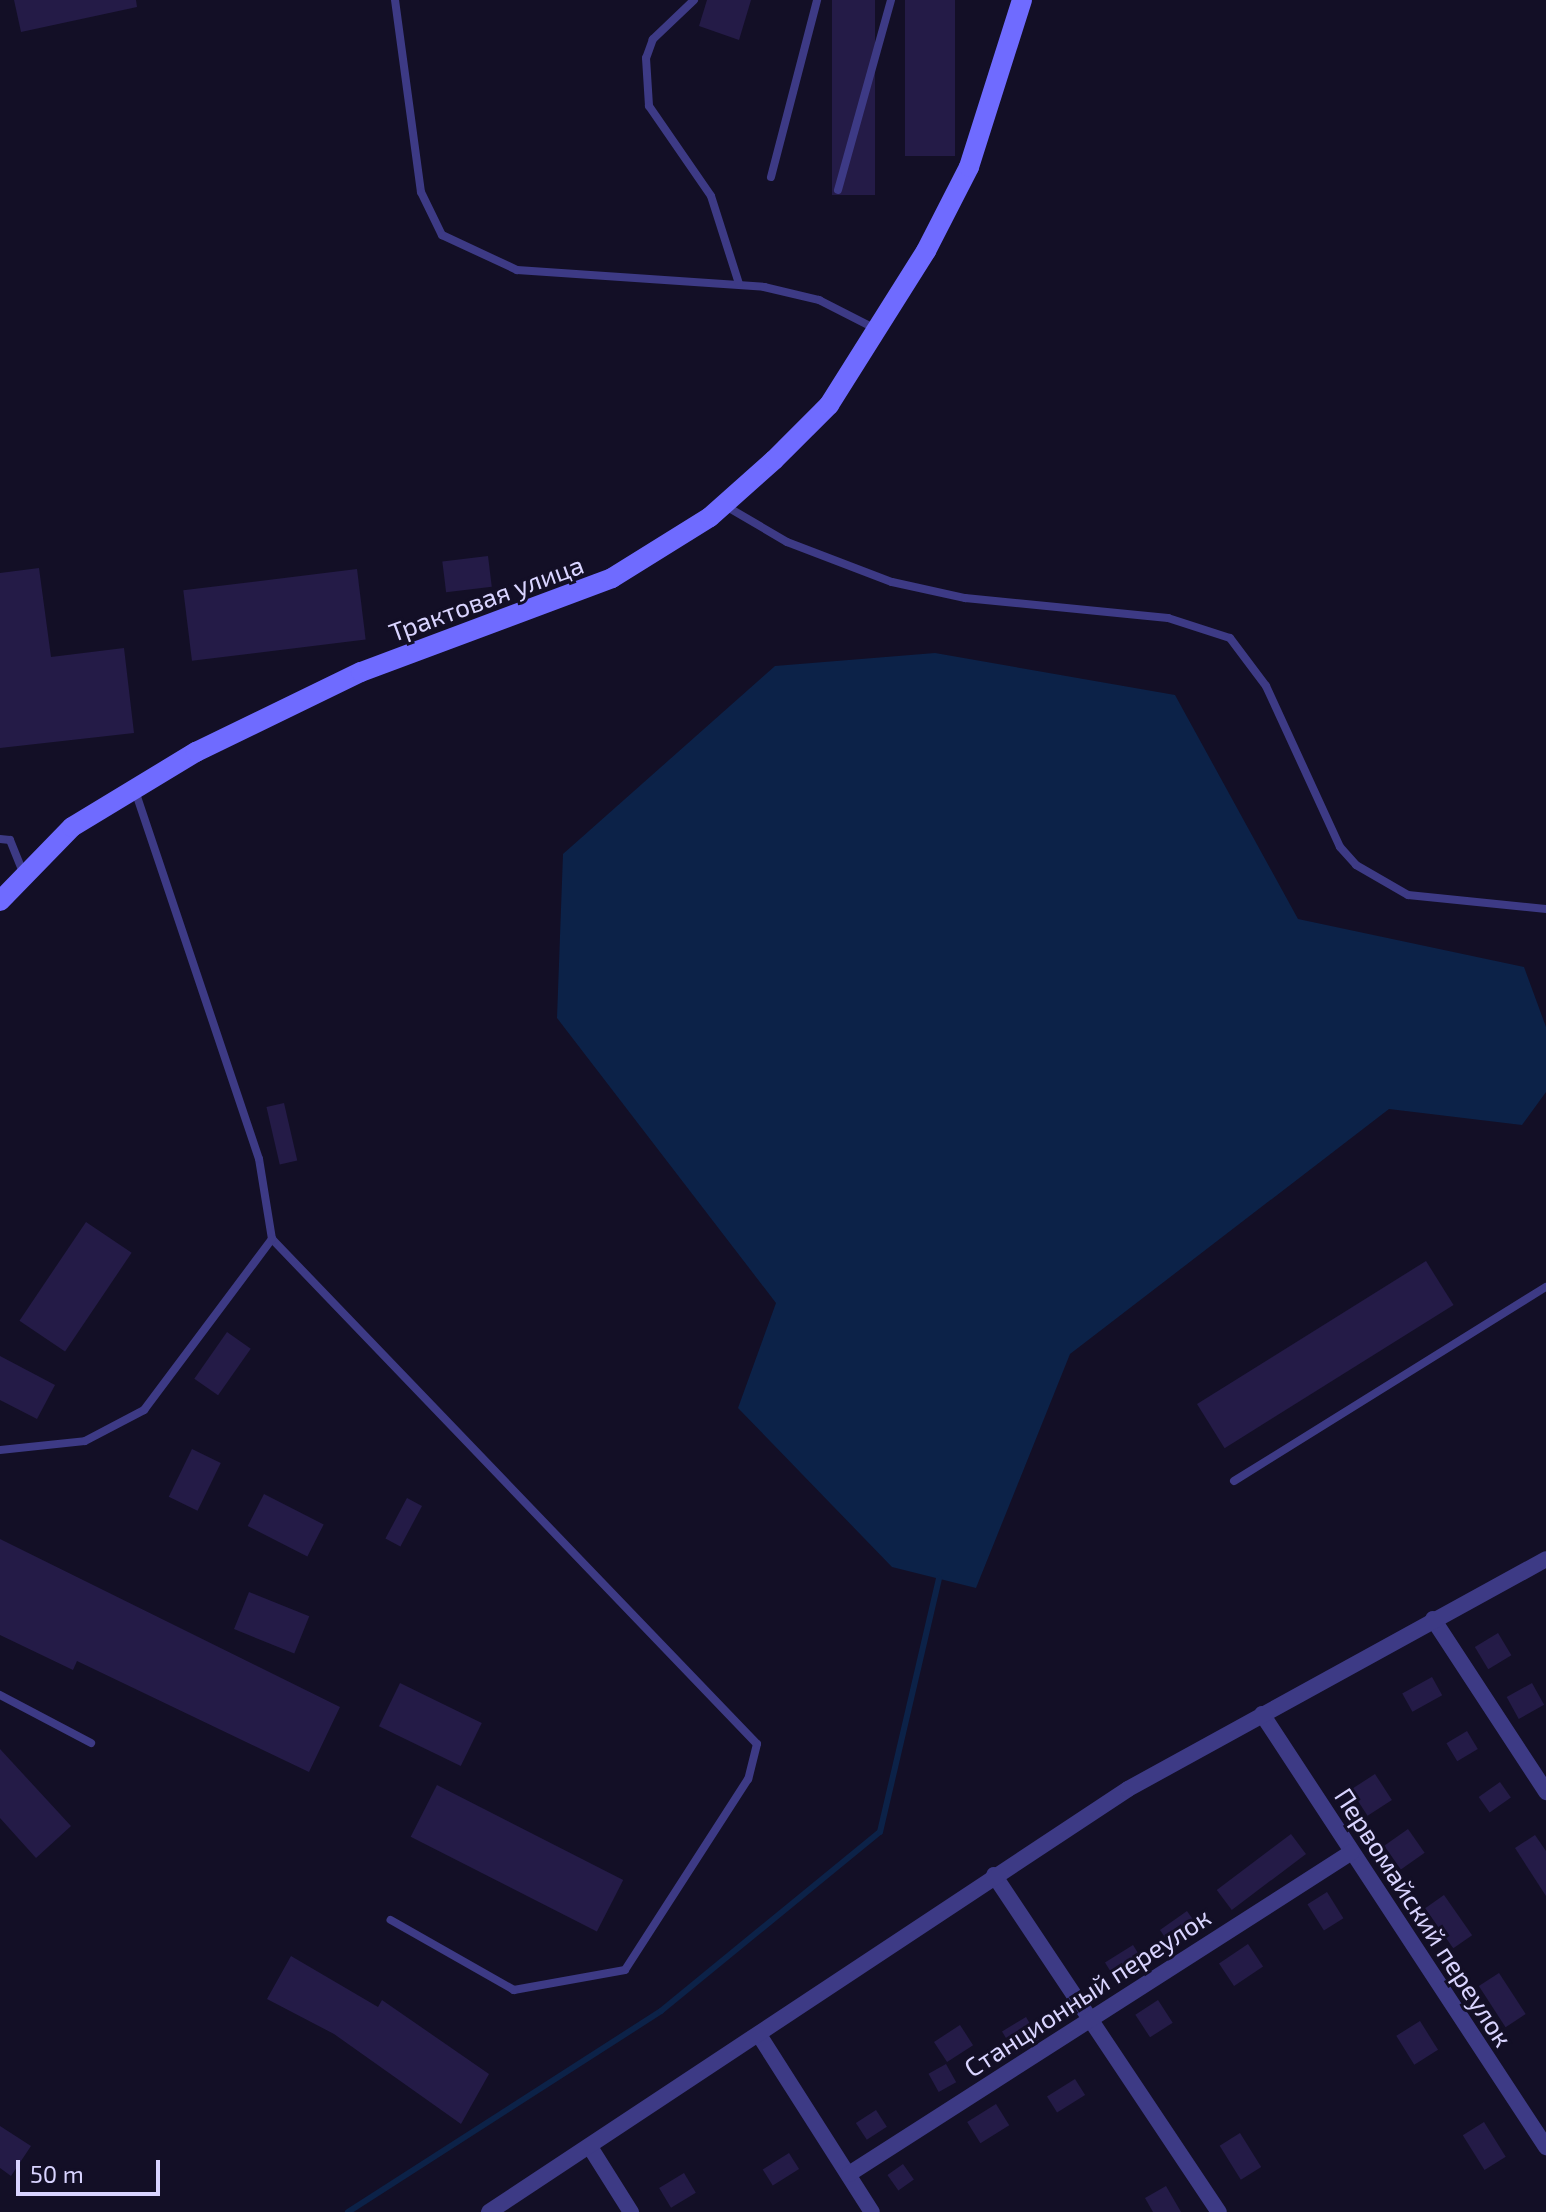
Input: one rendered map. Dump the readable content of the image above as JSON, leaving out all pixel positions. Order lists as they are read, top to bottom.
{
  "streets": {
    "street": ["Трактовая улица", "Первомайский переулок", "Станционный переулок"]
  },
  "crossings": [
    ["Первомайский переулок", "Станционный переулок"]
  ],
  "scale_bar": "50 m"
}
